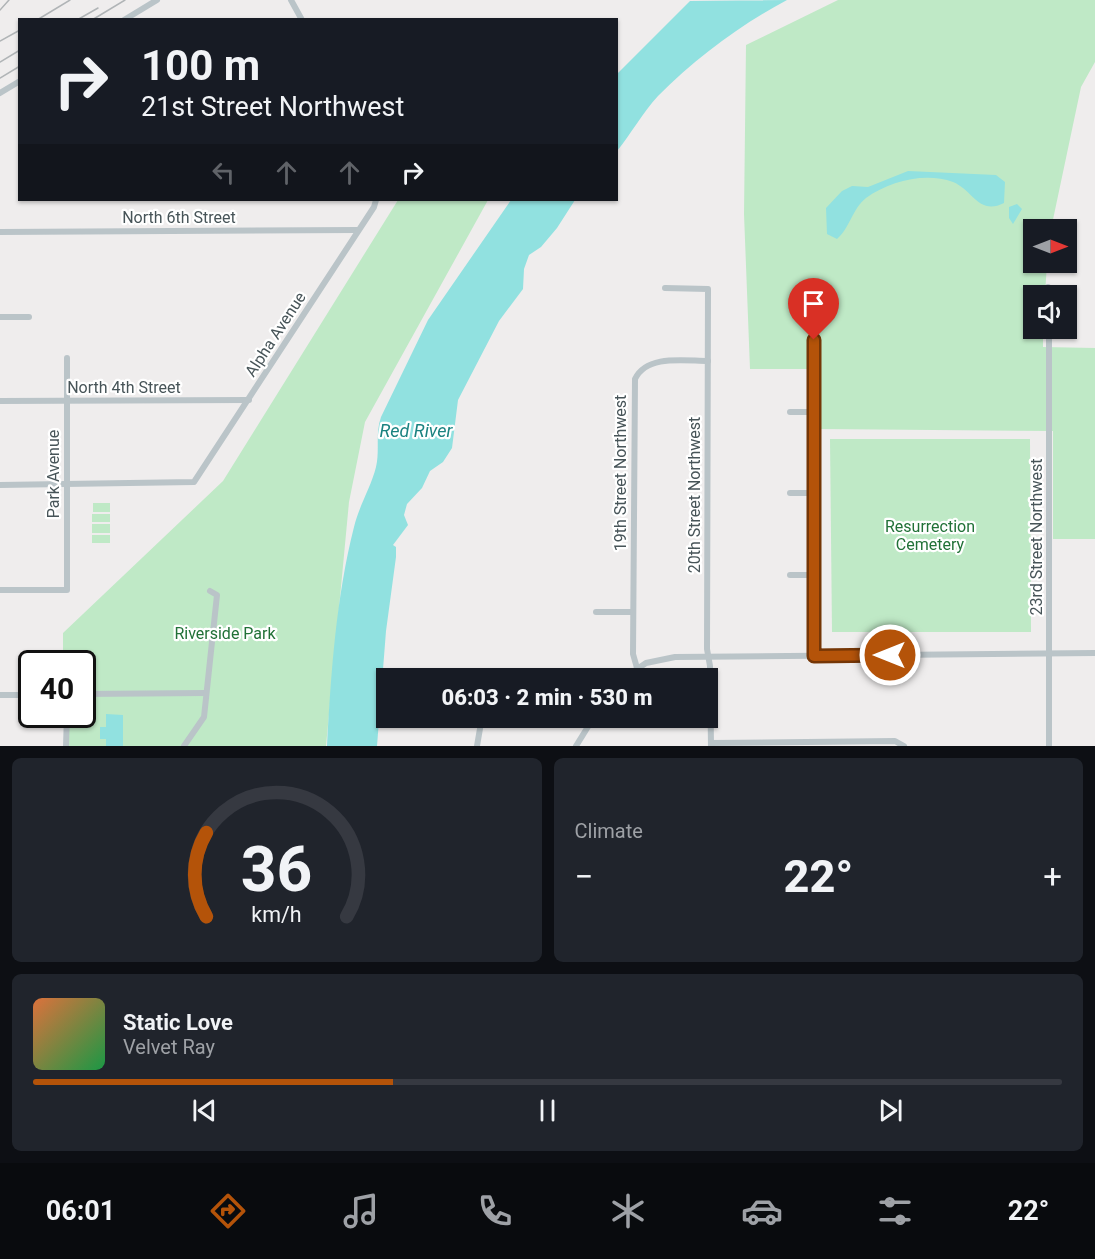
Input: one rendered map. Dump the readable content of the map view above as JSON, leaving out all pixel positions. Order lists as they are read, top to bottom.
{
  "streets": {
    "street": [
      "North 6th Street",
      "Alpha Avenue",
      "North 4th Street",
      "19th Street Northwest",
      "Park Avenue",
      "20th Street Northwest",
      "23rd Street Northwest"
    ]
  },
  "crossings": [
    ["North 6th Street", "Alpha Avenue"],
    ["Alpha Avenue", "North 4th Street"],
    ["Alpha Avenue", "Park Avenue"],
    ["North 4th Street", "Park Avenue"],
    ["19th Street Northwest", "20th Street Northwest"]
  ],
  "water": ["Red River"],
  "parks": ["Resurrection Cemetery", "Riverside Park"],
  "north": "right",
  "page": {
    "turn": ["100 m", "21st Street Northwest"],
    "limit": "40",
    "trip": "06:03 · 2 min · 530 m",
    "tile": "Climate",
    "heat": ["−", "22°", "+"],
    "song": ["Static Love", "Velvet Ray"],
    "tabs": ["06:01", "22°"],
    "gauge": ["36", "km/h"]
  }
}
